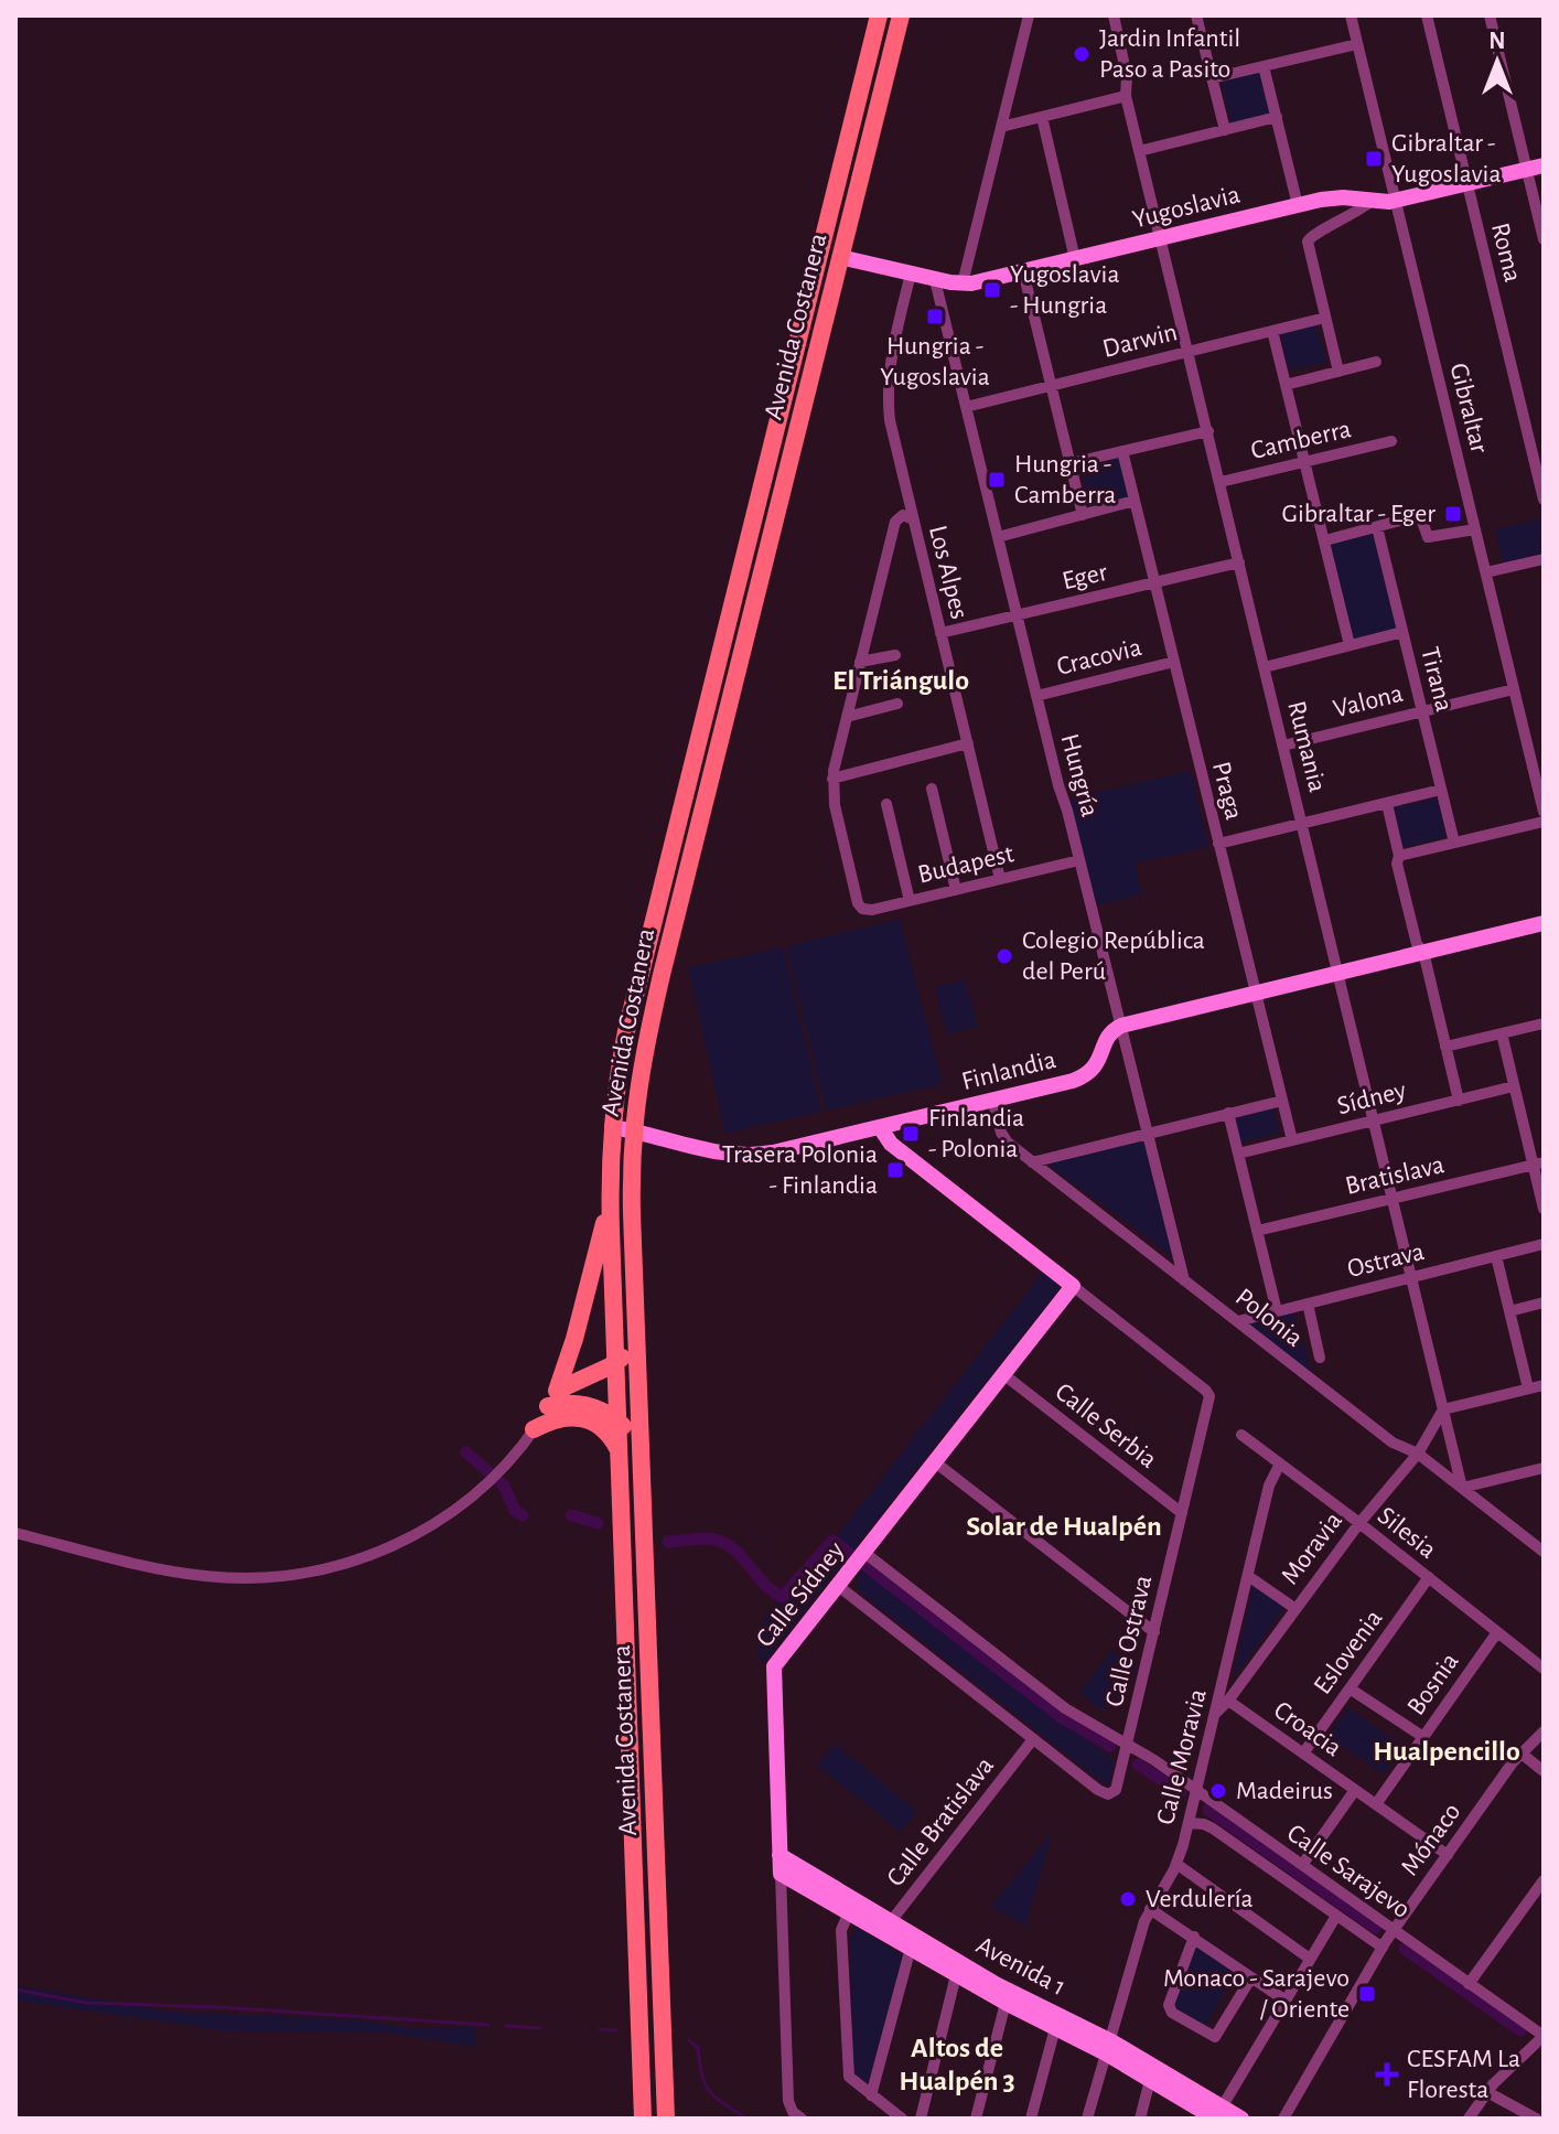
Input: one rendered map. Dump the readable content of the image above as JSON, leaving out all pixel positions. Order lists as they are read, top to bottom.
{
  "streets": {
    "main road": ["Avenida Costanera"],
    "street": [
      "Yugoslavia",
      "Roma",
      "Darwin",
      "Gibraltar",
      "Camberra",
      "Los Alpes",
      "Eger",
      "Cracovia",
      "Tirana",
      "Valona",
      "Rumania",
      "Hungría",
      "Praga",
      "Budapest",
      "Finlandia",
      "Sídney",
      "Bratislava",
      "Ostrava",
      "Polonia",
      "Calle Serbia",
      "Silesia",
      "Moravia",
      "Calle Sídney",
      "Calle Ostrava",
      "Eslovenia",
      "Bosnia",
      "Croacia",
      "Calle Moravia",
      "Calle Bratislava",
      "Mónaco",
      "Calle Sarajevo",
      "Avenida 1"
    ]
  },
  "crossings": [
    ["Yugoslavia", "Roma"],
    ["Yugoslavia", "Avenida Costanera"],
    ["Yugoslavia", "Gibraltar"],
    ["Yugoslavia", "Los Alpes"],
    ["Yugoslavia", "Rumania"],
    ["Yugoslavia", "Hungría"],
    ["Avenida Costanera", "Finlandia"],
    ["Darwin", "Rumania"],
    ["Darwin", "Hungría"],
    ["Gibraltar", "Valona"],
    ["Camberra", "Rumania"],
    ["Los Alpes", "Eger"],
    ["Los Alpes", "Budapest"],
    ["Eger", "Rumania"],
    ["Eger", "Hungría"],
    ["Eger", "Praga"],
    ["Cracovia", "Hungría"],
    ["Cracovia", "Praga"],
    ["Tirana", "Valona"],
    ["Valona", "Rumania"],
    ["Rumania", "Sídney"],
    ["Rumania", "Bratislava"],
    ["Rumania", "Ostrava"],
    ["Rumania", "Polonia"],
    ["Rumania", "Moravia"],
    ["Hungría", "Budapest"],
    ["Hungría", "Finlandia"],
    ["Hungría", "Polonia"],
    ["Praga", "Sídney"],
    ["Finlandia", "Polonia"],
    ["Ostrava", "Polonia"],
    ["Polonia", "Moravia"],
    ["Calle Serbia", "Calle Sídney"],
    ["Calle Serbia", "Calle Ostrava"],
    ["Silesia", "Moravia"],
    ["Silesia", "Eslovenia"],
    ["Silesia", "Bosnia"],
    ["Silesia", "Calle Moravia"],
    ["Moravia", "Croacia"],
    ["Moravia", "Calle Moravia"],
    ["Calle Sídney", "Calle Ostrava"],
    ["Calle Sídney", "Calle Sarajevo"],
    ["Calle Sídney", "Avenida 1"],
    ["Calle Ostrava", "Calle Sarajevo"],
    ["Eslovenia", "Croacia"],
    ["Bosnia", "Croacia"],
    ["Croacia", "Mónaco"],
    ["Calle Moravia", "Calle Sarajevo"],
    ["Calle Moravia", "Avenida 1"],
    ["Calle Bratislava", "Avenida 1"],
    ["Mónaco", "Calle Sarajevo"]
  ],
  "districts": [
    "El Triángulo",
    "Solar de Hualpén",
    "Hualpencillo",
    "Altos de Hualpén 3"
  ],
  "places": {
    "other": [
      "Jardin Infantil Paso a Pasito",
      "Colegio República del Perú",
      "Madeirus",
      "Verdulería"
    ],
    "transit": [
      "Gibraltar - Yugoslavia",
      "Yugoslavia - Hungria",
      "Hungria - Yugoslavia",
      "Hungria - Camberra",
      "Gibraltar - Eger",
      "Finlandia - Polonia",
      "Trasera Polonia - Finlandia",
      "Monaco - Sarajevo / Oriente"
    ],
    "health": ["CESFAM La Floresta"]
  },
  "north": "top"
}
